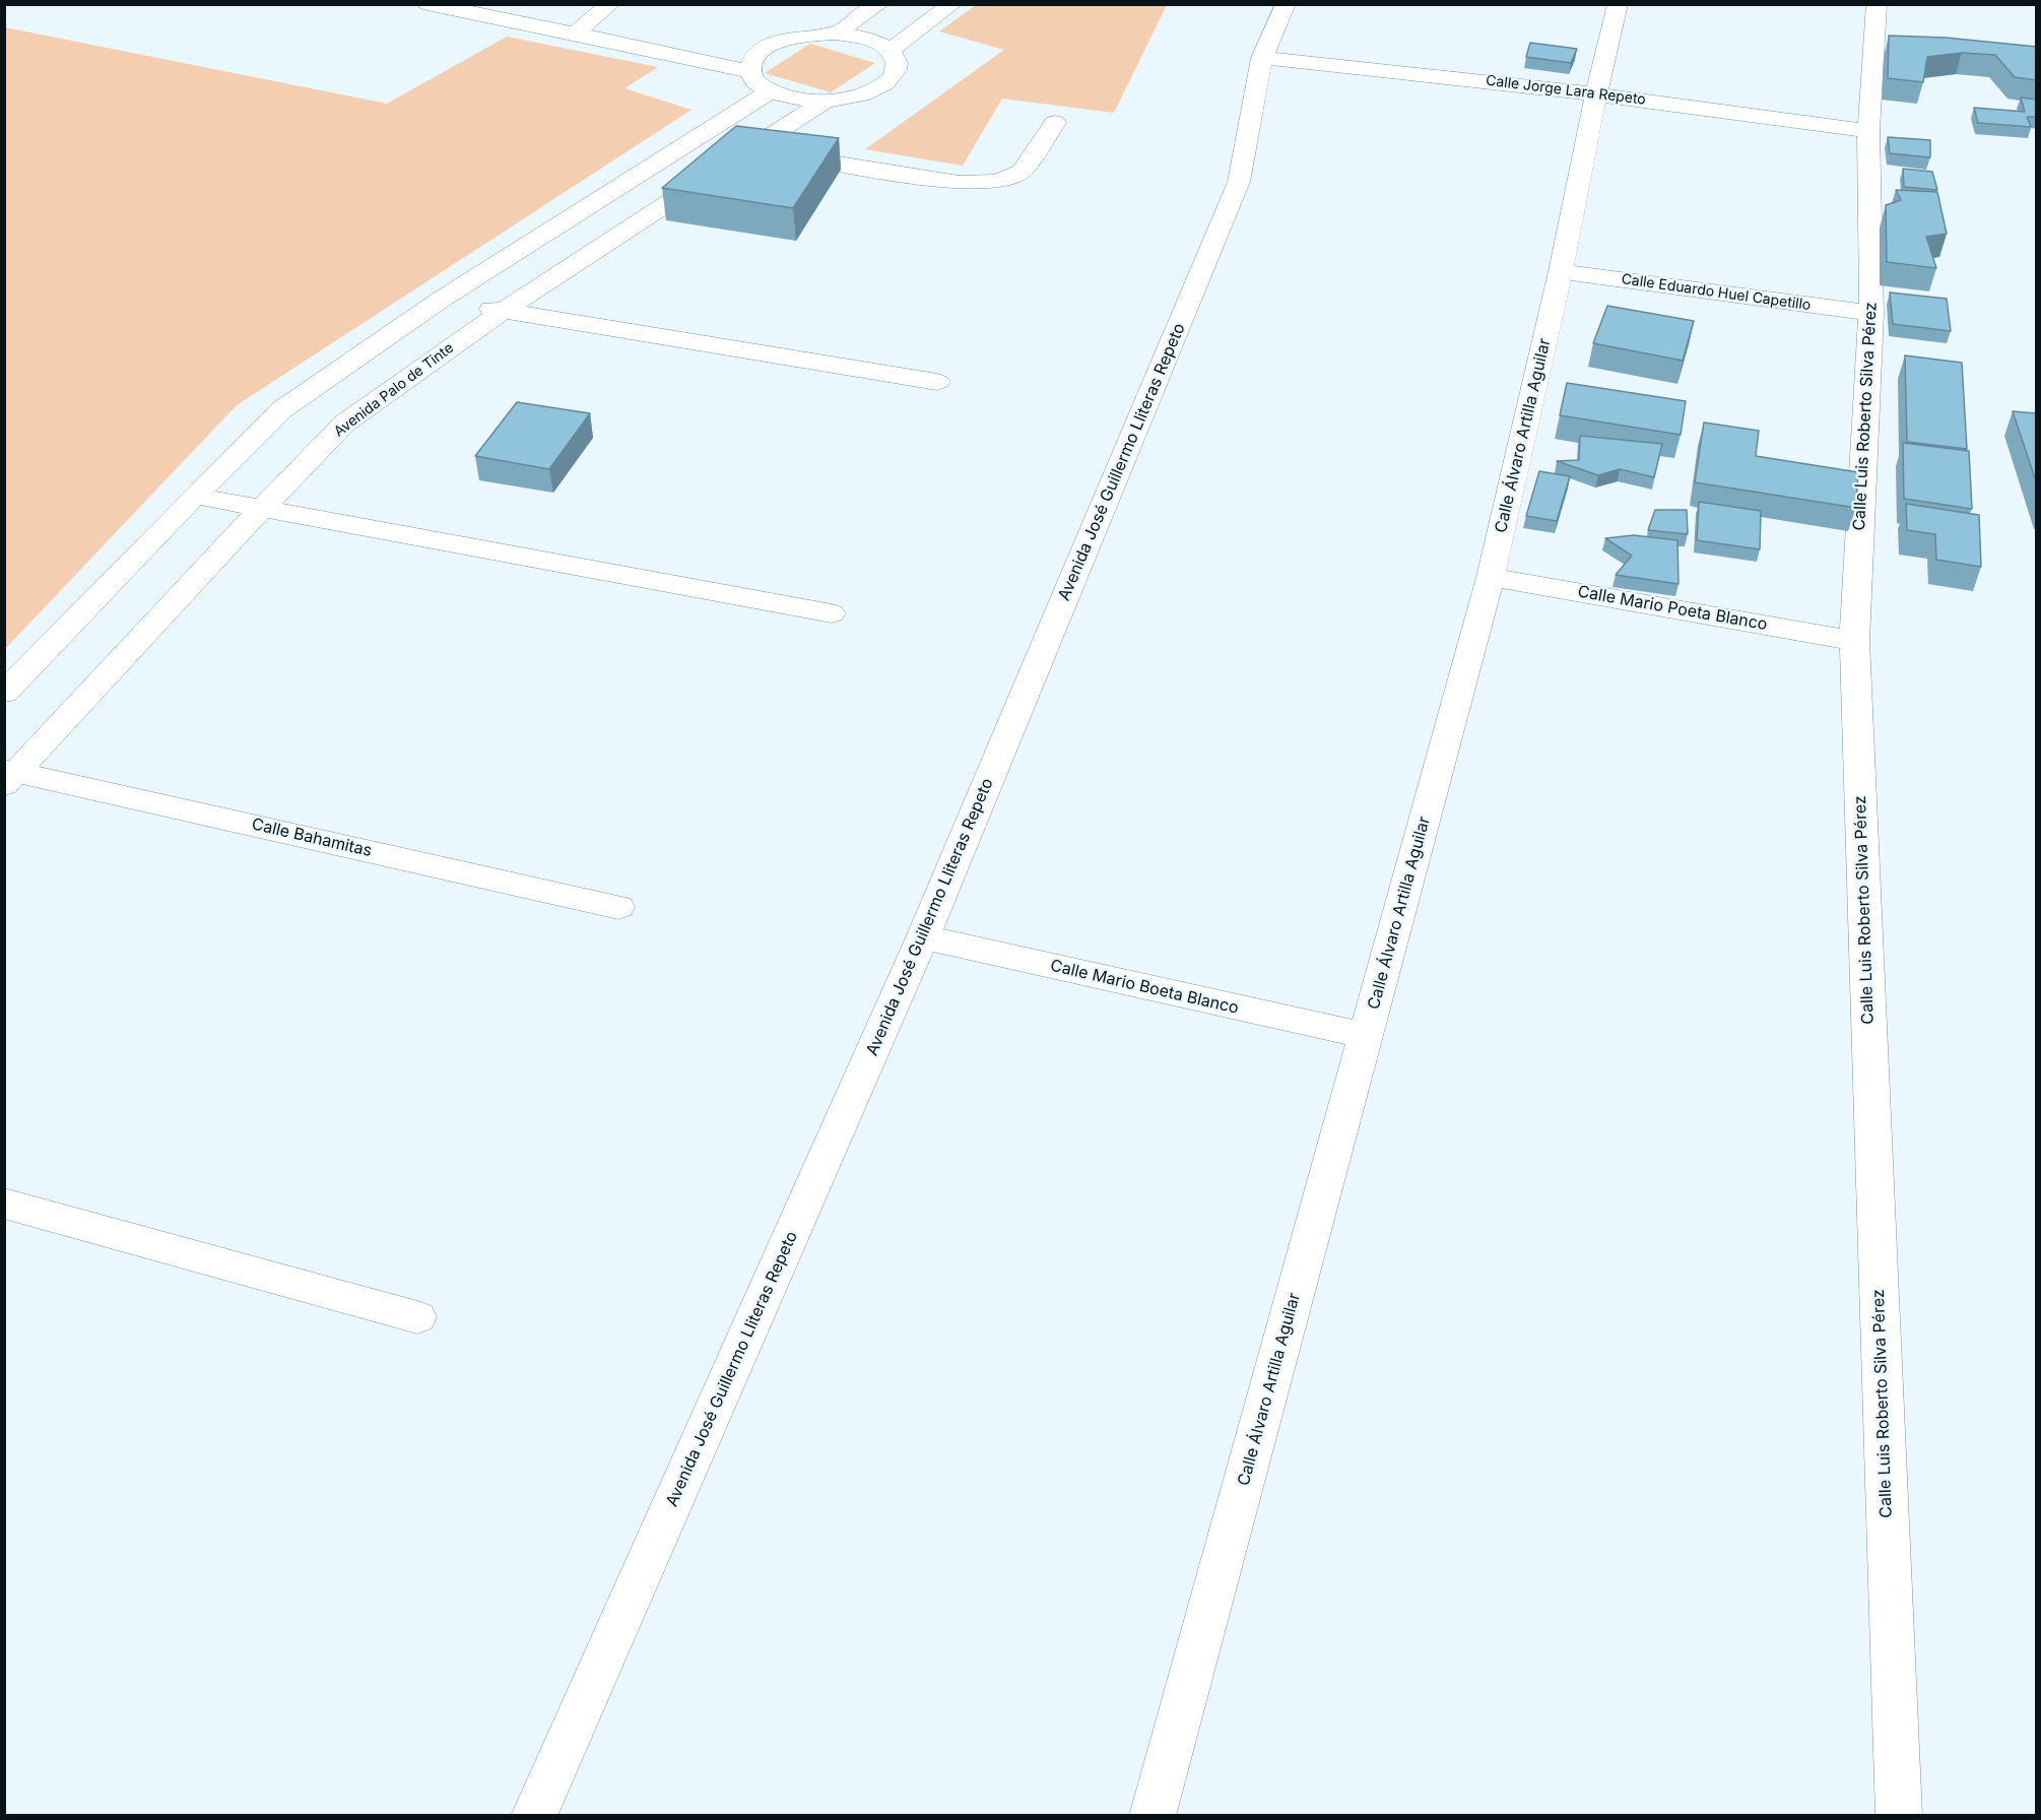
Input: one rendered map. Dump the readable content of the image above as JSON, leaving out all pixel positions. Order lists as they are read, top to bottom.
{
  "streets": {
    "street": [
      "Calle Jorge Lara Repeto",
      "Calle Eduardo Huel Capetillo",
      "Avenida Palo de Tinte",
      "Calle Luis Roberto Silva Pérez",
      "Calle Álvaro Artilla Aguilar",
      "Avenida José Guillermo Lliteras Repeto",
      "Calle Mario Poeta Blanco",
      "Calle Bahamitas",
      "Calle Mario Boeta Blanco"
    ]
  },
  "crossings": [
    ["Calle Jorge Lara Repeto", "Calle Luis Roberto Silva Pérez"],
    ["Calle Jorge Lara Repeto", "Calle Álvaro Artilla Aguilar"],
    ["Calle Jorge Lara Repeto", "Avenida José Guillermo Lliteras Repeto"],
    ["Calle Eduardo Huel Capetillo", "Calle Luis Roberto Silva Pérez"],
    ["Calle Eduardo Huel Capetillo", "Calle Álvaro Artilla Aguilar"],
    ["Avenida Palo de Tinte", "Calle Bahamitas"],
    ["Calle Luis Roberto Silva Pérez", "Calle Mario Poeta Blanco"],
    ["Calle Álvaro Artilla Aguilar", "Calle Mario Poeta Blanco"],
    ["Calle Álvaro Artilla Aguilar", "Calle Mario Boeta Blanco"],
    ["Avenida José Guillermo Lliteras Repeto", "Calle Mario Boeta Blanco"]
  ]
}
